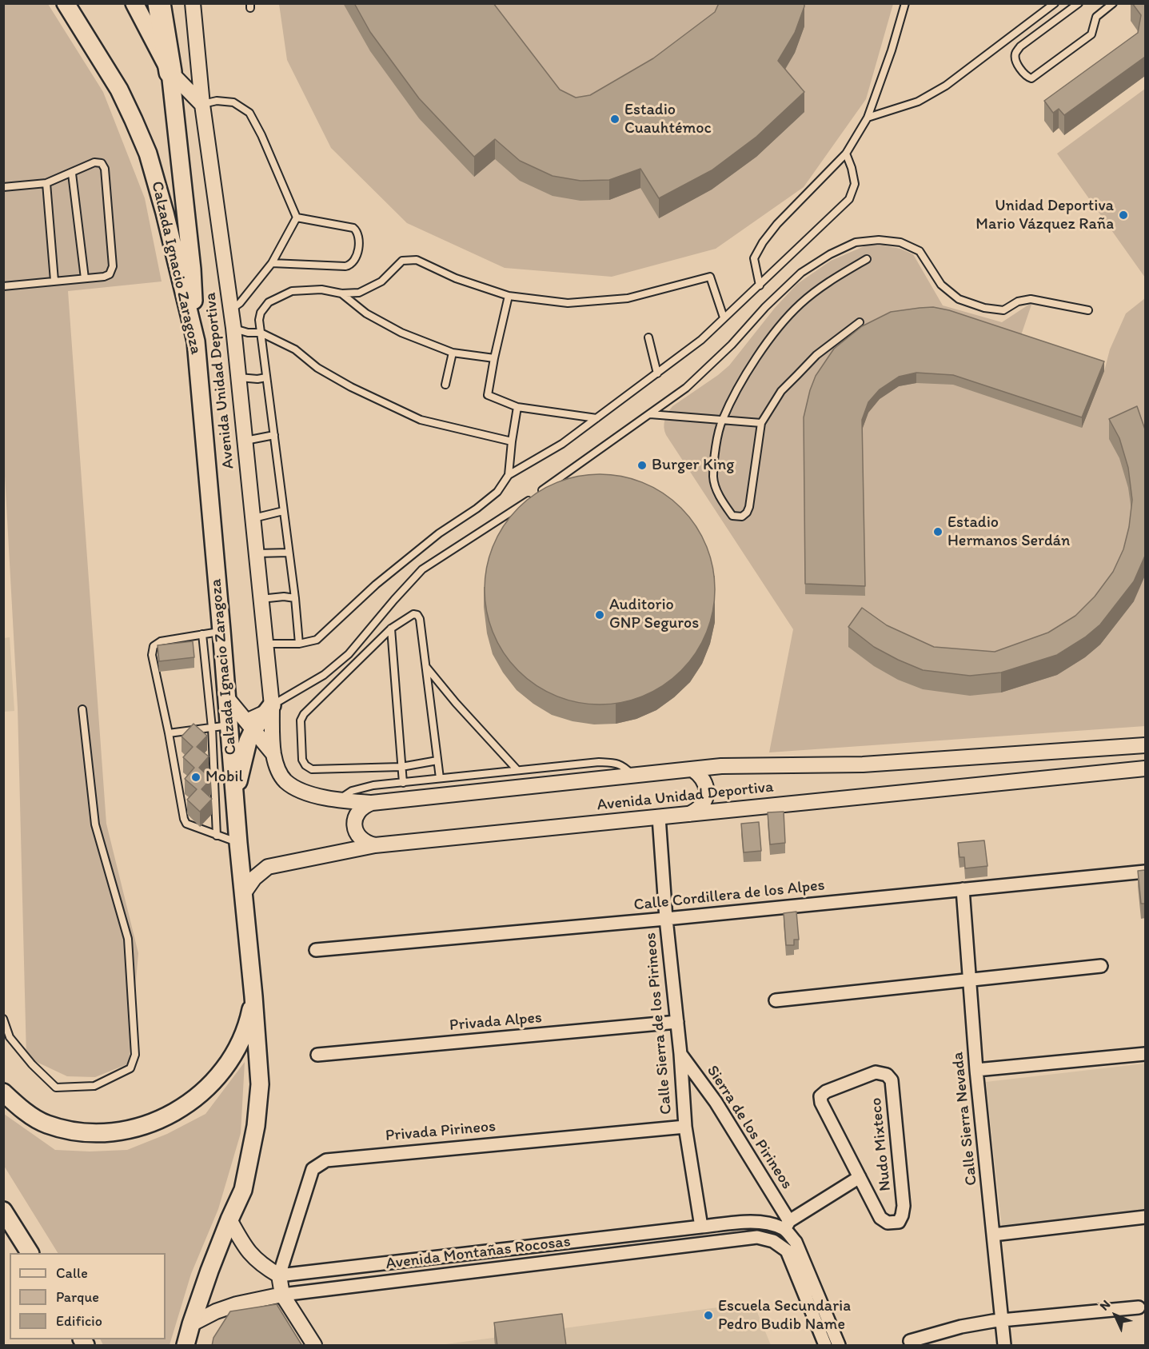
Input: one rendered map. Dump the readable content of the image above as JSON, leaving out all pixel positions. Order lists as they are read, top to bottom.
{
  "streets": {
    "main road": ["Calzada Ignacio Zaragoza"],
    "street": [
      "Avenida Unidad Deportiva",
      "Calle Cordillera de los Alpes",
      "Privada Alpes",
      "Calle Sierra de los Pirineos",
      "Calle Sierra Nevada",
      "Sierra de los Pirineos",
      "Privada Pirineos",
      "Nudo Mixteco",
      "Avenida Montañas Rocosas"
    ]
  },
  "crossings": [
    ["Calzada Ignacio Zaragoza", "Avenida Unidad Deportiva"],
    ["Calzada Ignacio Zaragoza", "Avenida Montañas Rocosas"],
    ["Avenida Unidad Deportiva", "Calle Sierra de los Pirineos"],
    ["Calle Cordillera de los Alpes", "Calle Sierra de los Pirineos"],
    ["Calle Cordillera de los Alpes", "Calle Sierra Nevada"],
    ["Privada Alpes", "Calle Sierra de los Pirineos"],
    ["Calle Sierra de los Pirineos", "Sierra de los Pirineos"],
    ["Calle Sierra de los Pirineos", "Privada Pirineos"],
    ["Calle Sierra de los Pirineos", "Avenida Montañas Rocosas"],
    ["Sierra de los Pirineos", "Nudo Mixteco"],
    ["Sierra de los Pirineos", "Avenida Montañas Rocosas"],
    ["Privada Pirineos", "Avenida Montañas Rocosas"],
    ["Nudo Mixteco", "Avenida Montañas Rocosas"]
  ],
  "places": [
    "Estadio Cuauhtémoc",
    "Unidad Deportiva Mario Vázquez Raña",
    "Burger King",
    "Estadio Hermanos Serdán",
    "Auditorio GNP Seguros",
    "Mobil",
    "Escuela Secundaria Pedro Budib Name"
  ],
  "legend": ["Calle", "Parque", "Edificio"],
  "north": "top left"
}
